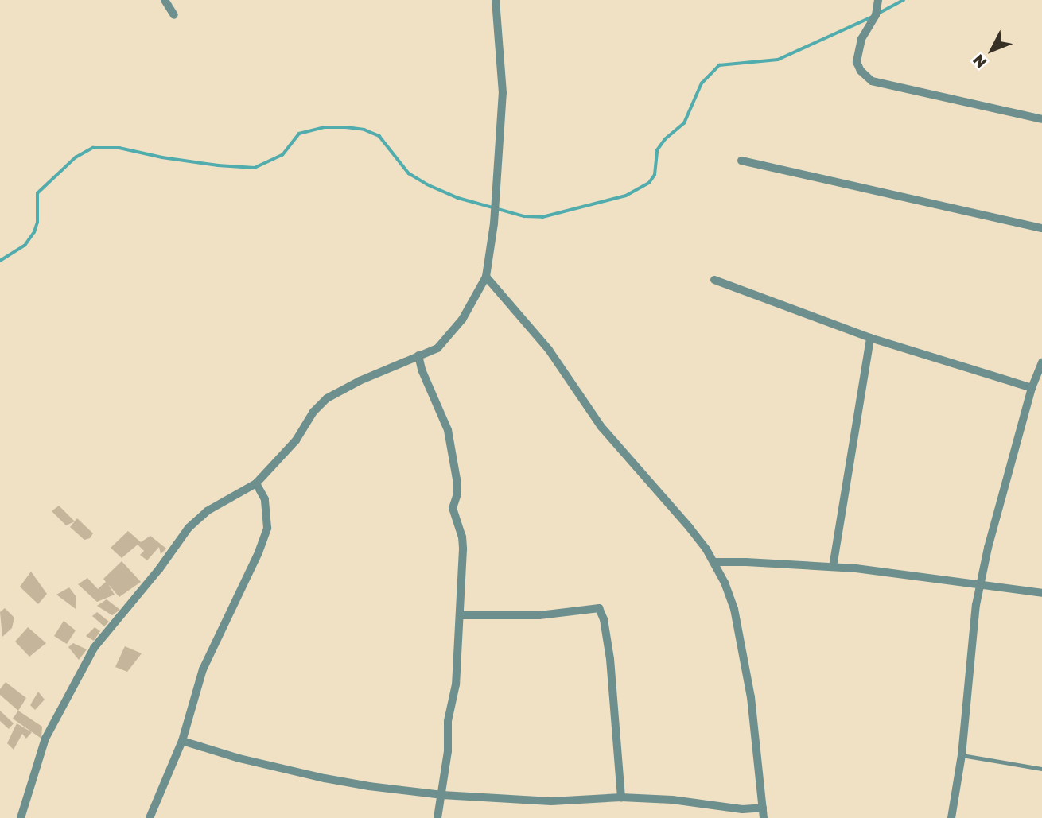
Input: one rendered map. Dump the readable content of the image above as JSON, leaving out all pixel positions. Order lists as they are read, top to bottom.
{
  "north": "bottom left"
}
